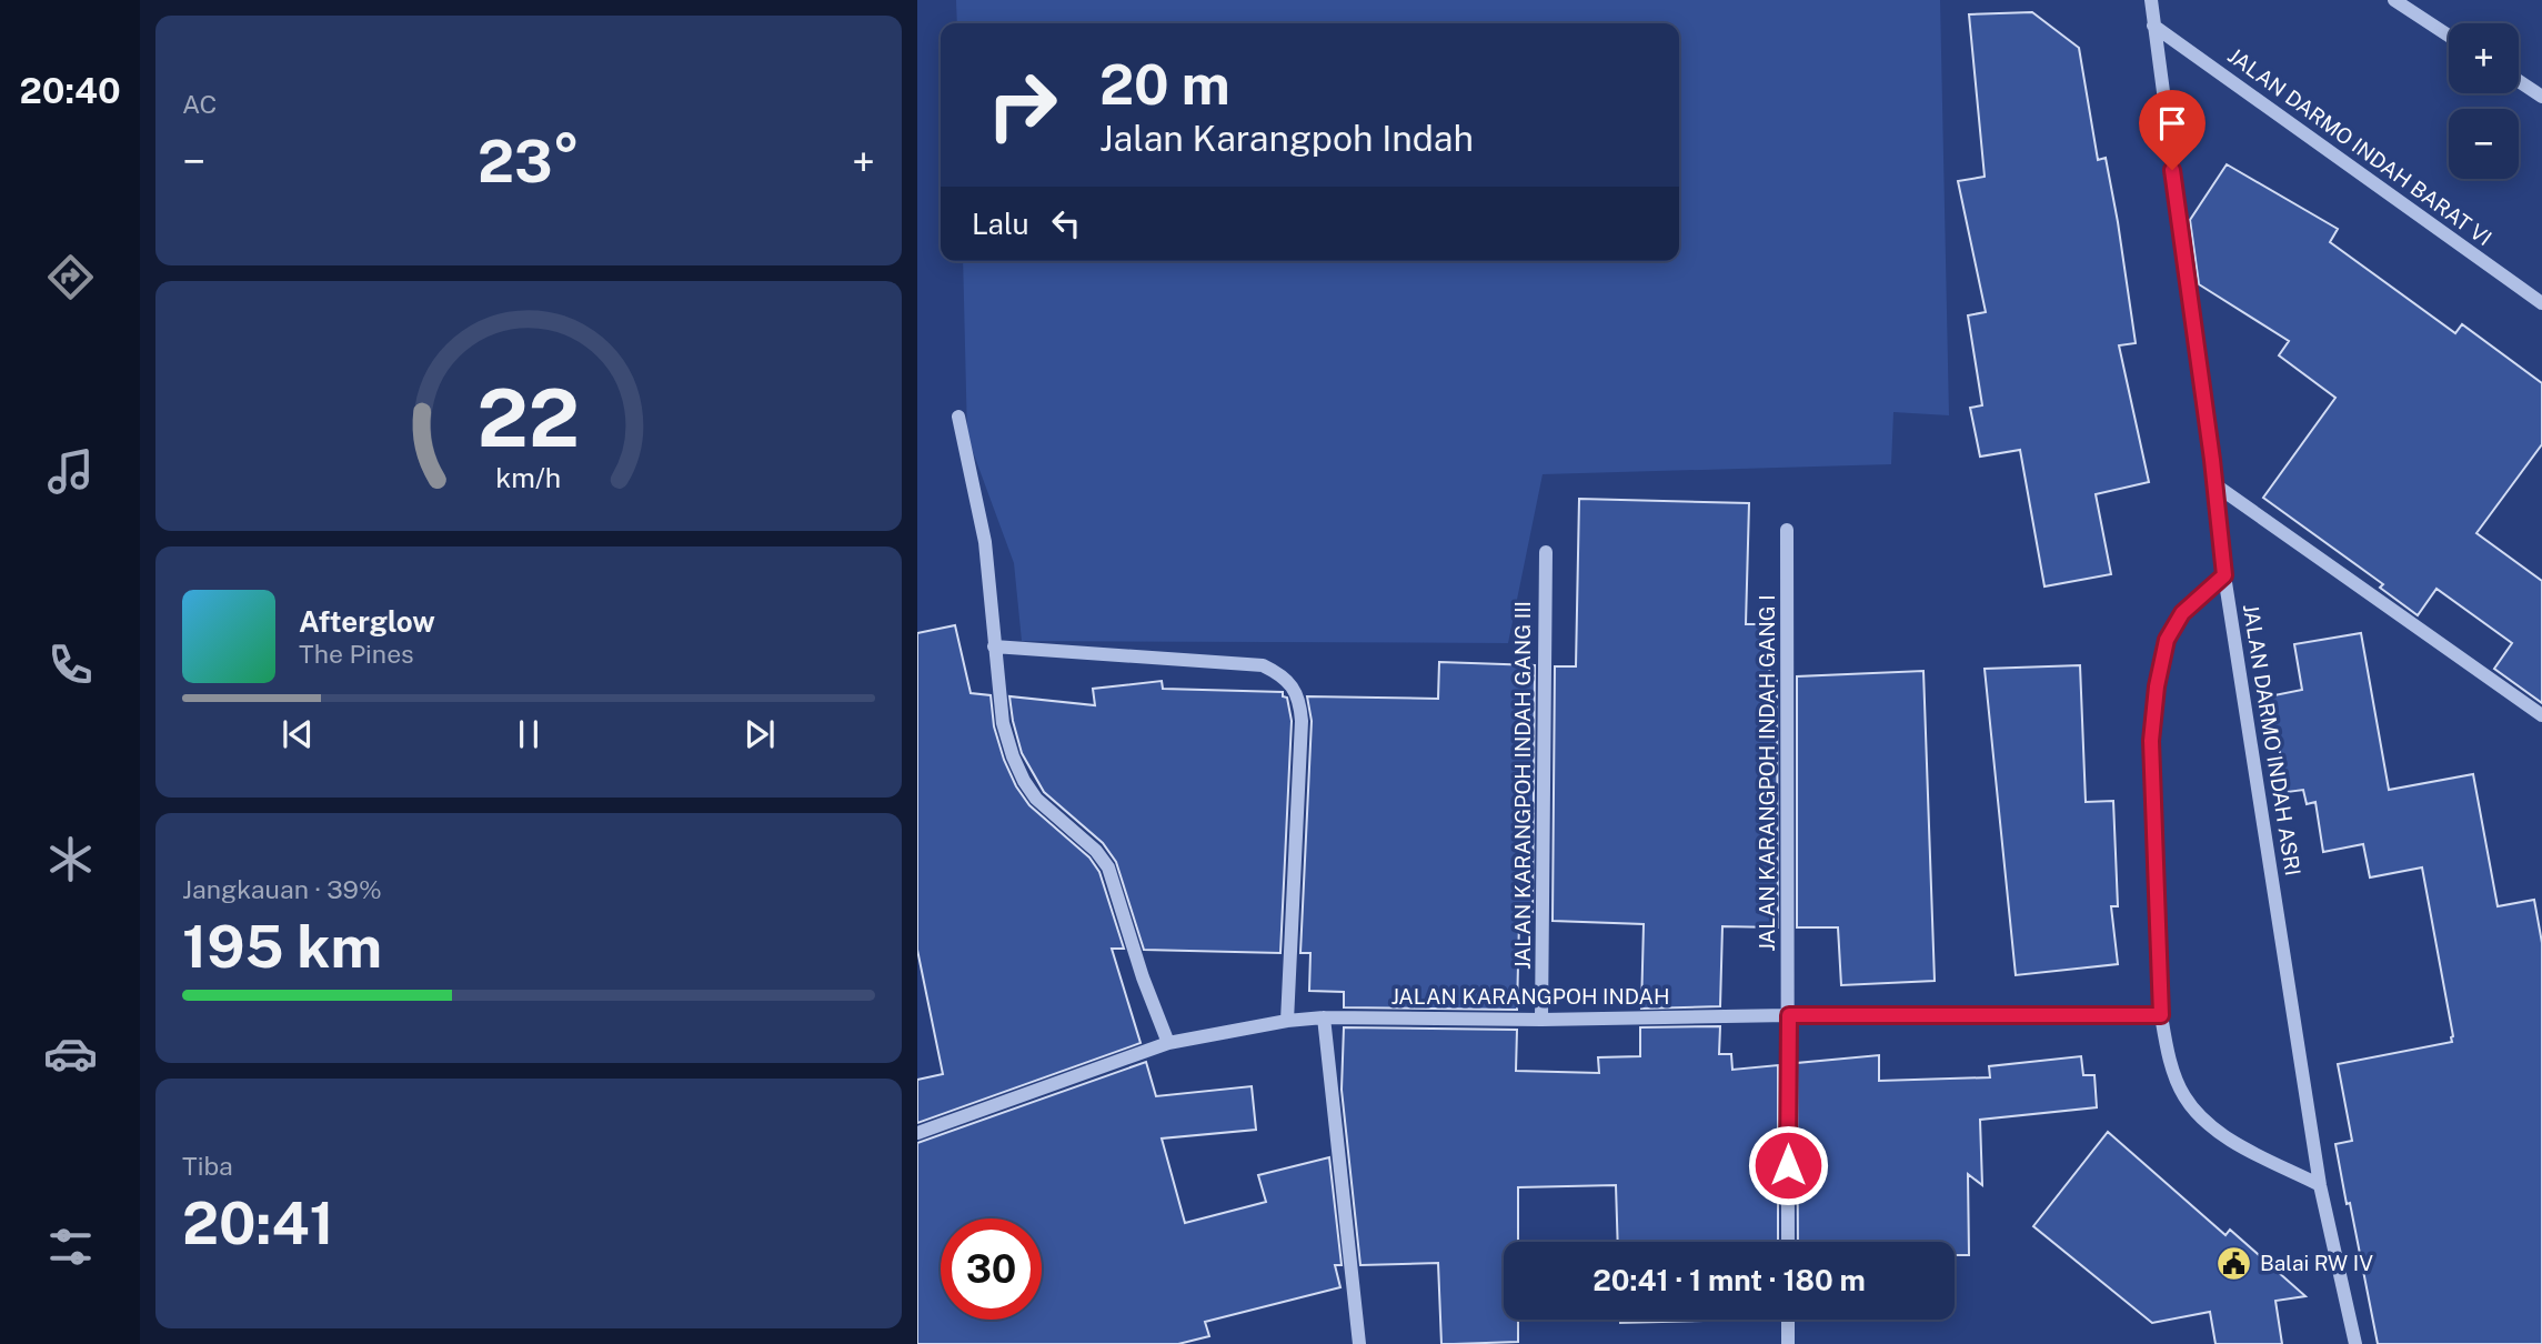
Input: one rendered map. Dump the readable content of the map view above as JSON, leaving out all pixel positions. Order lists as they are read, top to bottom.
{
  "streets": {
    "street": [
      "JALAN DARMO INDAH BARAT VI",
      "JALAN DARMO INDAH ASRI",
      "JALAN KARANGPOH INDAH GANG I",
      "JALAN KARANGPOH INDAH GANG III",
      "JALAN KARANGPOH INDAH"
    ]
  },
  "crossings": [
    ["JALAN DARMO INDAH BARAT VI", "JALAN DARMO INDAH ASRI"],
    ["JALAN KARANGPOH INDAH GANG I", "JALAN KARANGPOH INDAH"],
    ["JALAN KARANGPOH INDAH GANG III", "JALAN KARANGPOH INDAH"]
  ],
  "places": {
    "public building": ["Balai RW IV"]
  },
  "page": {
    "tabs": "20:40",
    "tile": [
      "AC",
      ["Jangkauan · 39%", "195 km"],
      ["Tiba", "20:41"]
    ],
    "map_buttons": ["+", "−"],
    "turn": ["20 m", "Jalan Karangpoh Indah"],
    "heat": ["−", "23°", "+"],
    "then": "Lalu",
    "song": ["Afterglow", "The Pines"],
    "limit": "30",
    "trip": "20:41 · 1 mnt · 180 m",
    "gauge": ["22", "km/h"]
  }
}
